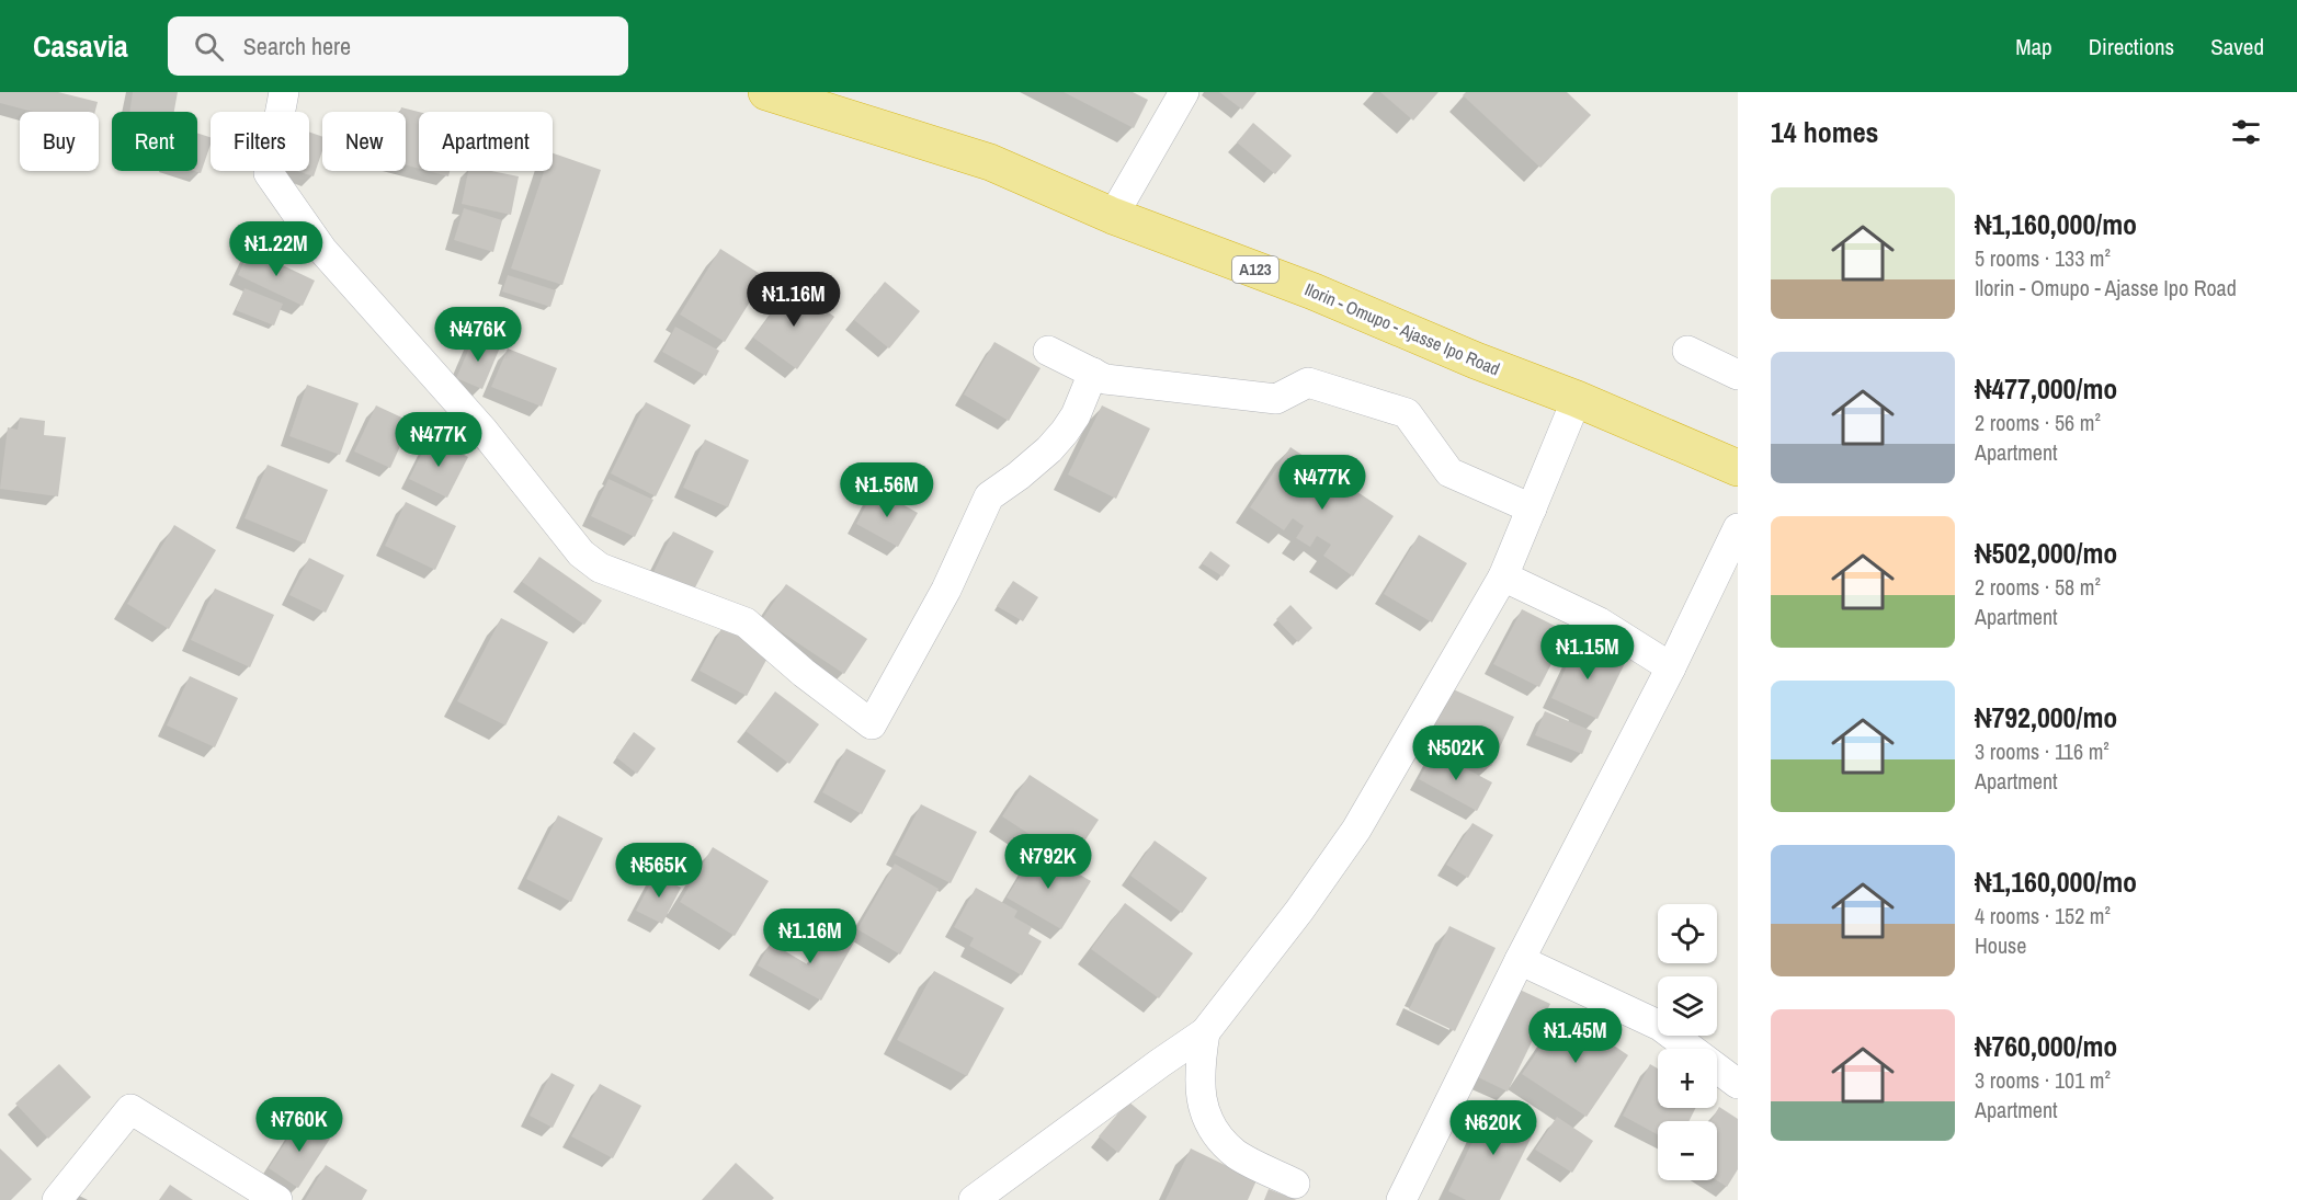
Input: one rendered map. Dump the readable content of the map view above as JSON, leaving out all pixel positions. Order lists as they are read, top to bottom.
{
  "streets": {
    "highway": ["A123", "Ilorin - Omupo - Ajasse Ipo Road"]
  },
  "page": {
    "header": "Casavia",
    "search": "Search here",
    "nav": ["Map", "Directions", "Saved"],
    "heading": "14 homes",
    "chip": [
      "Buy",
      "Rent",
      "Filters",
      "New",
      "Apartment"
    ],
    "list": [
      {
        "name": "₦1,160,000/mo",
        "note": "5 rooms · 133 m² · Ilorin - Omupo - Ajasse Ipo Road"
      },
      {
        "name": "₦477,000/mo",
        "note": "2 rooms · 56 m² · Apartment"
      },
      {
        "name": "₦502,000/mo",
        "note": "2 rooms · 58 m² · Apartment"
      },
      {
        "name": "₦792,000/mo",
        "note": "3 rooms · 116 m² · Apartment"
      },
      {
        "name": "₦1,160,000/mo",
        "note": "4 rooms · 152 m² · House"
      },
      {
        "name": "₦760,000/mo",
        "note": "3 rooms · 101 m² · Apartment"
      }
    ],
    "price": [
      "₦1.22M",
      "₦1.16M",
      "₦476K",
      "₦477K",
      "₦477K",
      "₦1.56M",
      "₦1.15M",
      "₦502K",
      "₦792K",
      "₦565K",
      "₦1.16M",
      "₦1.45M",
      "₦760K",
      "₦620K"
    ],
    "map_buttons": ["+", "−"]
  }
}
